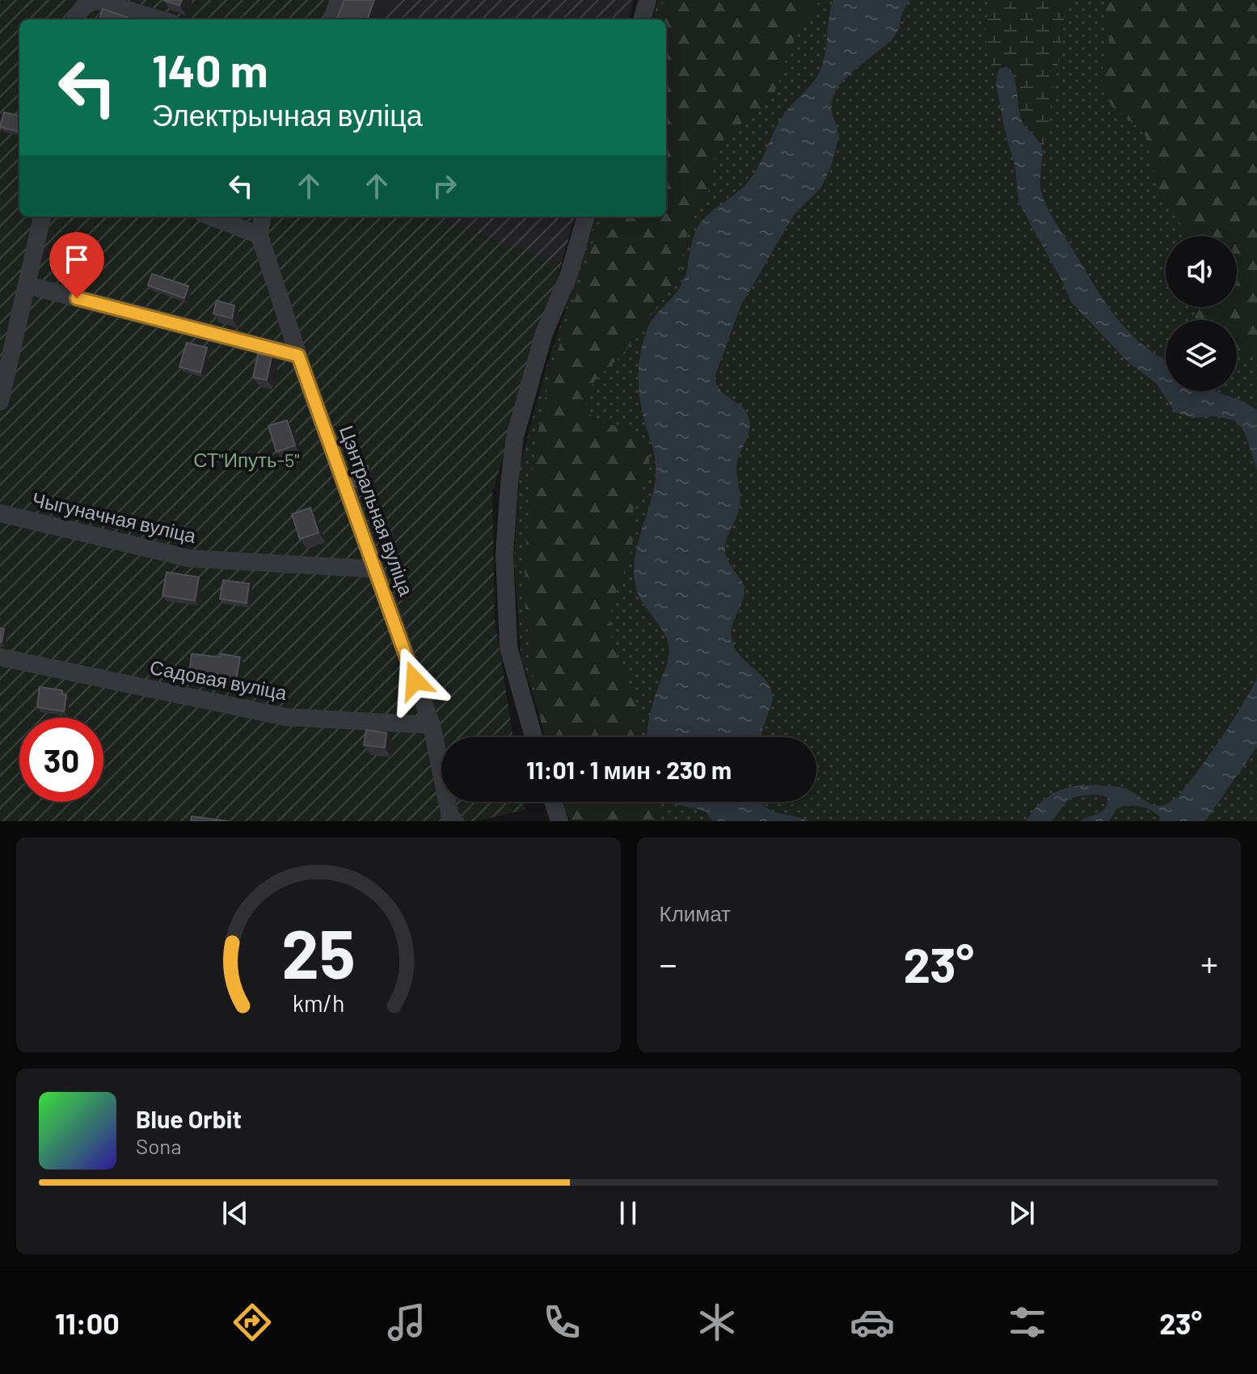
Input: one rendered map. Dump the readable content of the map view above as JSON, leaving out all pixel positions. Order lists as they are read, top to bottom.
{
  "streets": {
    "street": ["Цэнтральная вуліца", "Чыгуначная вуліца", "Садовая вуліца"]
  },
  "crossings": [
    ["Цэнтральная вуліца", "Чыгуначная вуліца"],
    ["Цэнтральная вуліца", "Садовая вуліца"]
  ],
  "parks": ["СТ\"Ипуть-5\""],
  "page": {
    "turn": ["140 m", "Электрычная вуліца"],
    "limit": "30",
    "trip": "11:01 · 1 мин · 230 m",
    "tile": "Климат",
    "heat": ["−", "23°", "+"],
    "song": ["Blue Orbit", "Sona"],
    "tabs": ["11:00", "23°"],
    "gauge": ["25", "km/h"]
  }
}
